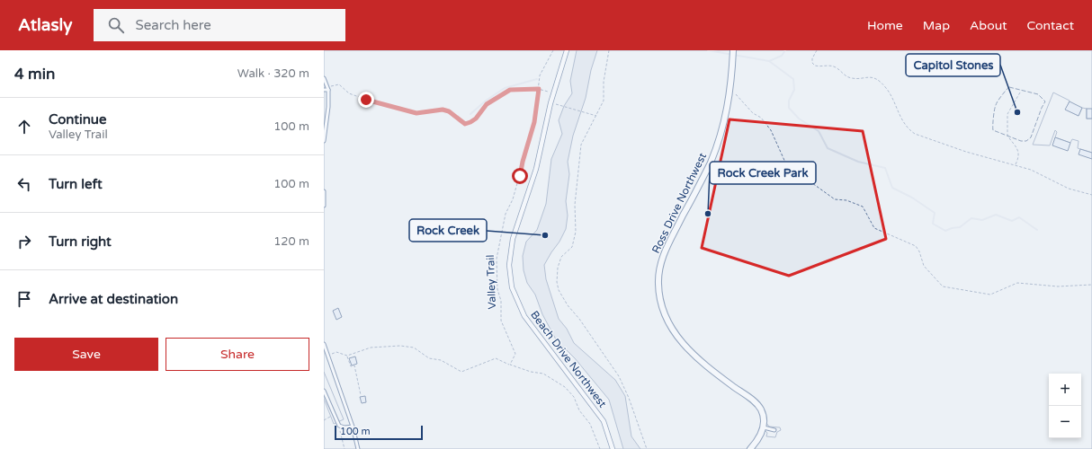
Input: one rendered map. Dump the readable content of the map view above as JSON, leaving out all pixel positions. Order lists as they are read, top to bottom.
{
  "streets": {
    "street": ["Ross Drive Northwest", "Beach Drive Northwest"],
    "path": ["Valley Trail"]
  },
  "places": ["Capitol Stones", "Rock Creek Park", "Rock Creek"],
  "scale_bar": "100 m",
  "page": {
    "header": "Atlasly",
    "search": "Search here",
    "nav": [
      "Home",
      "Map",
      "About",
      "Contact"
    ],
    "heading": ["4 min", "Walk · 320 m"],
    "list": [
      ["Continue", "Valley Trail", "100 m"],
      ["Turn left", "100 m"],
      ["Turn right", "120 m"],
      "Arrive at destination"
    ],
    "buttons": ["Save", "Share"],
    "map_buttons": ["+", "−"],
    "scale": "100 m"
  }
}
